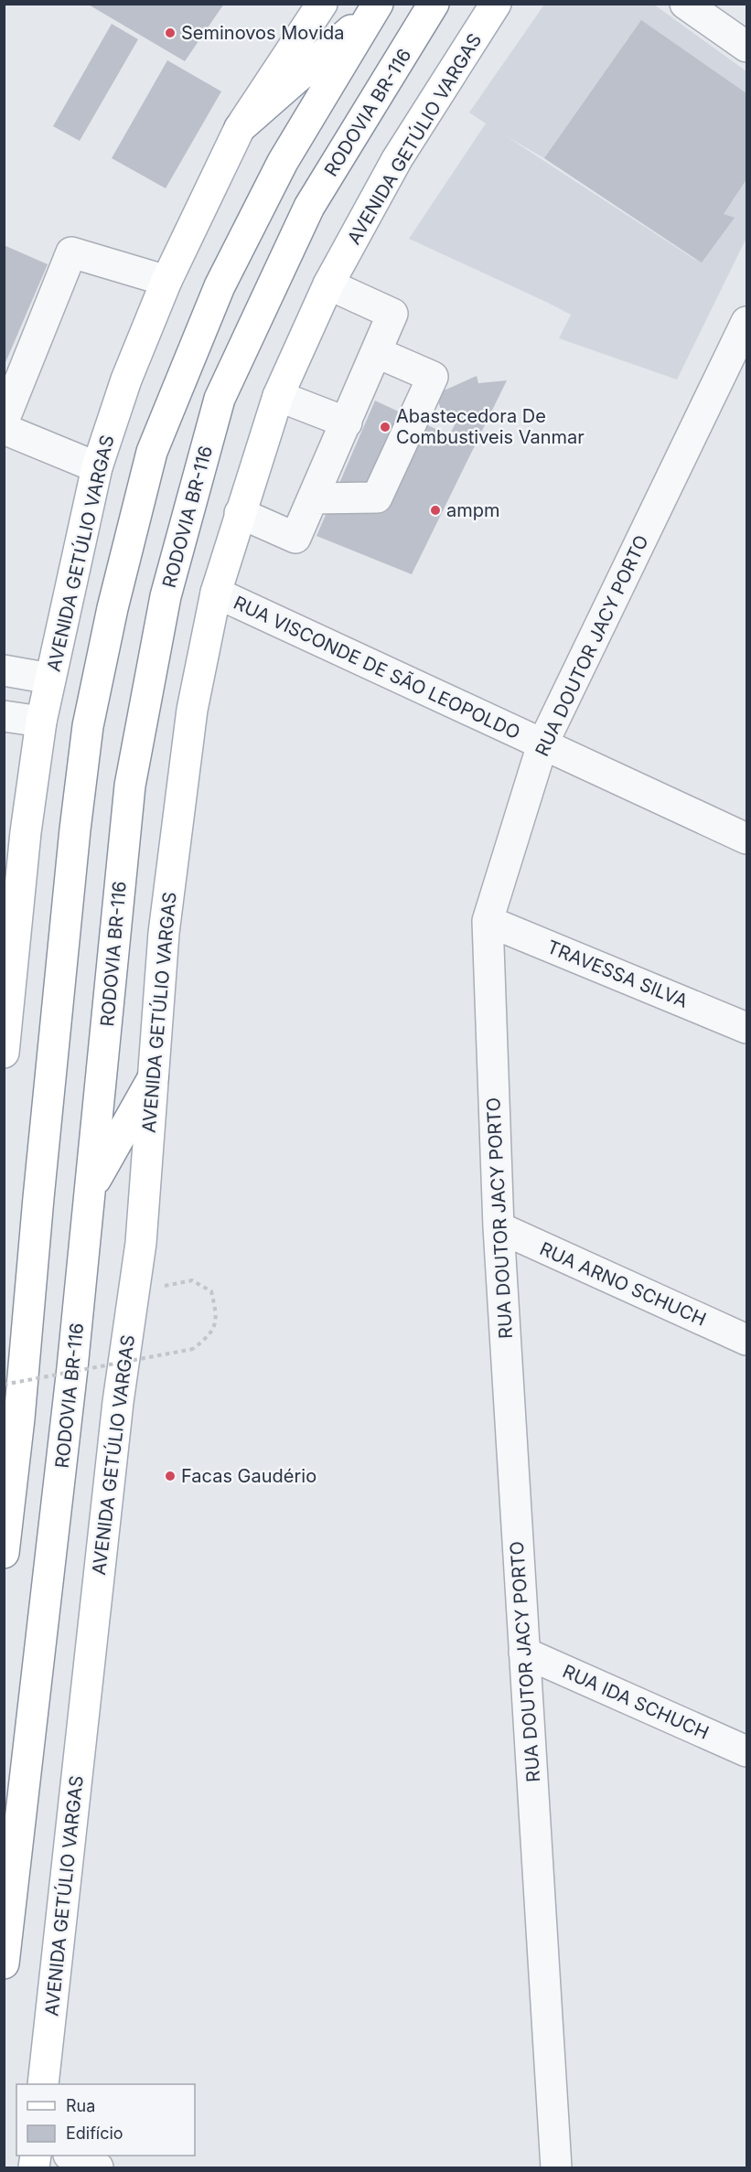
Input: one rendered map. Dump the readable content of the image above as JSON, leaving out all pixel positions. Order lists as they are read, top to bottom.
{
  "streets": {
    "main road": ["RODOVIA BR-116", "AVENIDA GETÚLIO VARGAS"],
    "street": [
      "RUA DOUTOR JACY PORTO",
      "RUA VISCONDE DE SÃO LEOPOLDO",
      "TRAVESSA SILVA",
      "RUA ARNO SCHUCH",
      "RUA IDA SCHUCH"
    ]
  },
  "crossings": [
    ["AVENIDA GETÚLIO VARGAS", "RUA VISCONDE DE SÃO LEOPOLDO"],
    ["RUA DOUTOR JACY PORTO", "RUA VISCONDE DE SÃO LEOPOLDO"],
    ["RUA DOUTOR JACY PORTO", "TRAVESSA SILVA"],
    ["RUA DOUTOR JACY PORTO", "RUA ARNO SCHUCH"],
    ["RUA DOUTOR JACY PORTO", "RUA IDA SCHUCH"]
  ],
  "places": [
    "Seminovos Movida",
    "Abastecedora De Combustiveis Vanmar",
    "ampm",
    "Facas Gaudério"
  ],
  "legend": ["Rua", "Edifício"]
}
